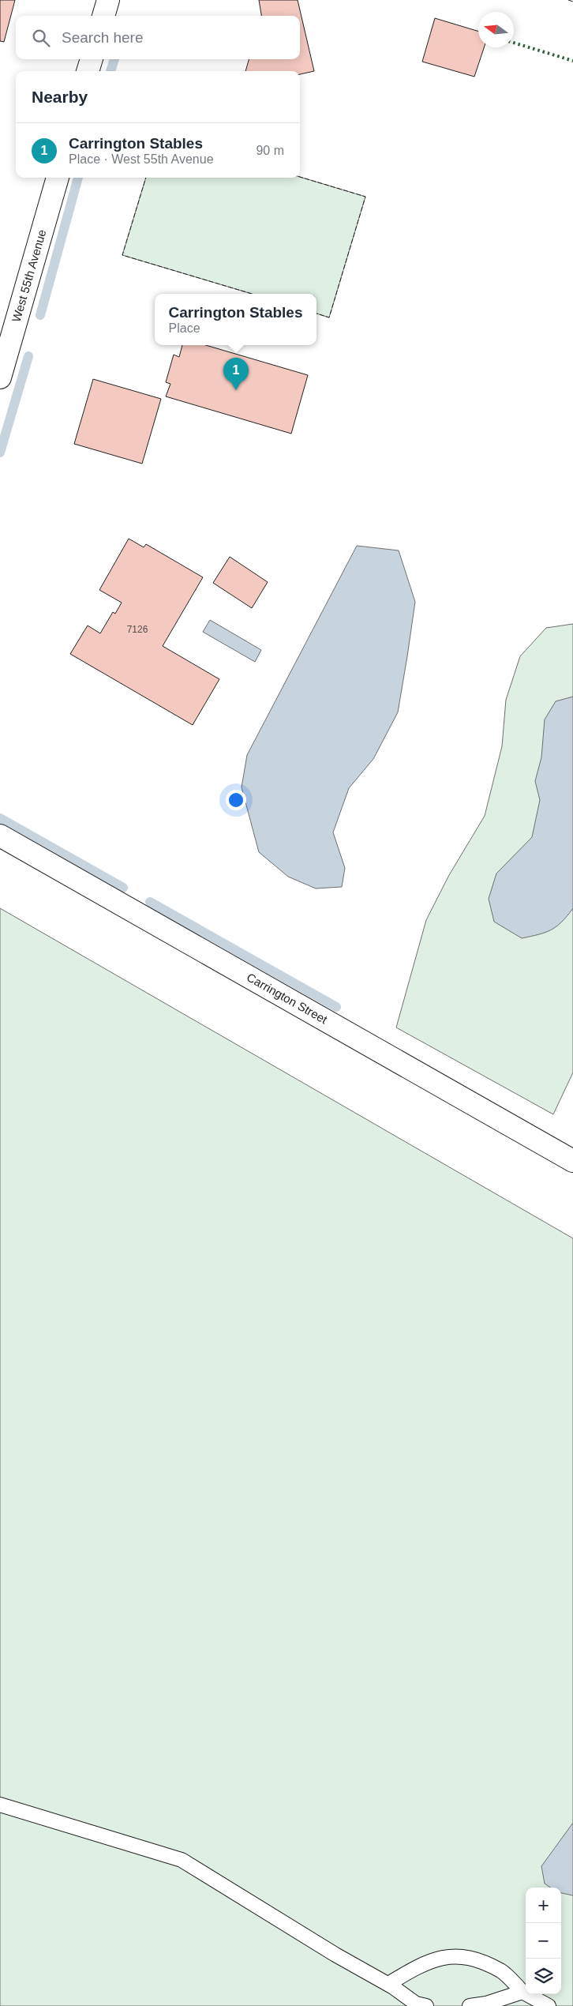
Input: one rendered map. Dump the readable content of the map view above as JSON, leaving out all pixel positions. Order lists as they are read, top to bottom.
{
  "streets": {
    "street": ["West 55th Avenue", "Carrington Street"]
  },
  "house_numbers": ["7126"],
  "north": "left",
  "page": {
    "search": "Search here",
    "heading": "Nearby",
    "list": [
      {
        "mark": "1",
        "name": "Carrington Stables",
        "note": "Place · West 55th Avenue",
        "value": "90 m"
      }
    ],
    "popup": ["Carrington Stables", "Place"],
    "pins": "1",
    "map_buttons": ["+", "−"]
  }
}
